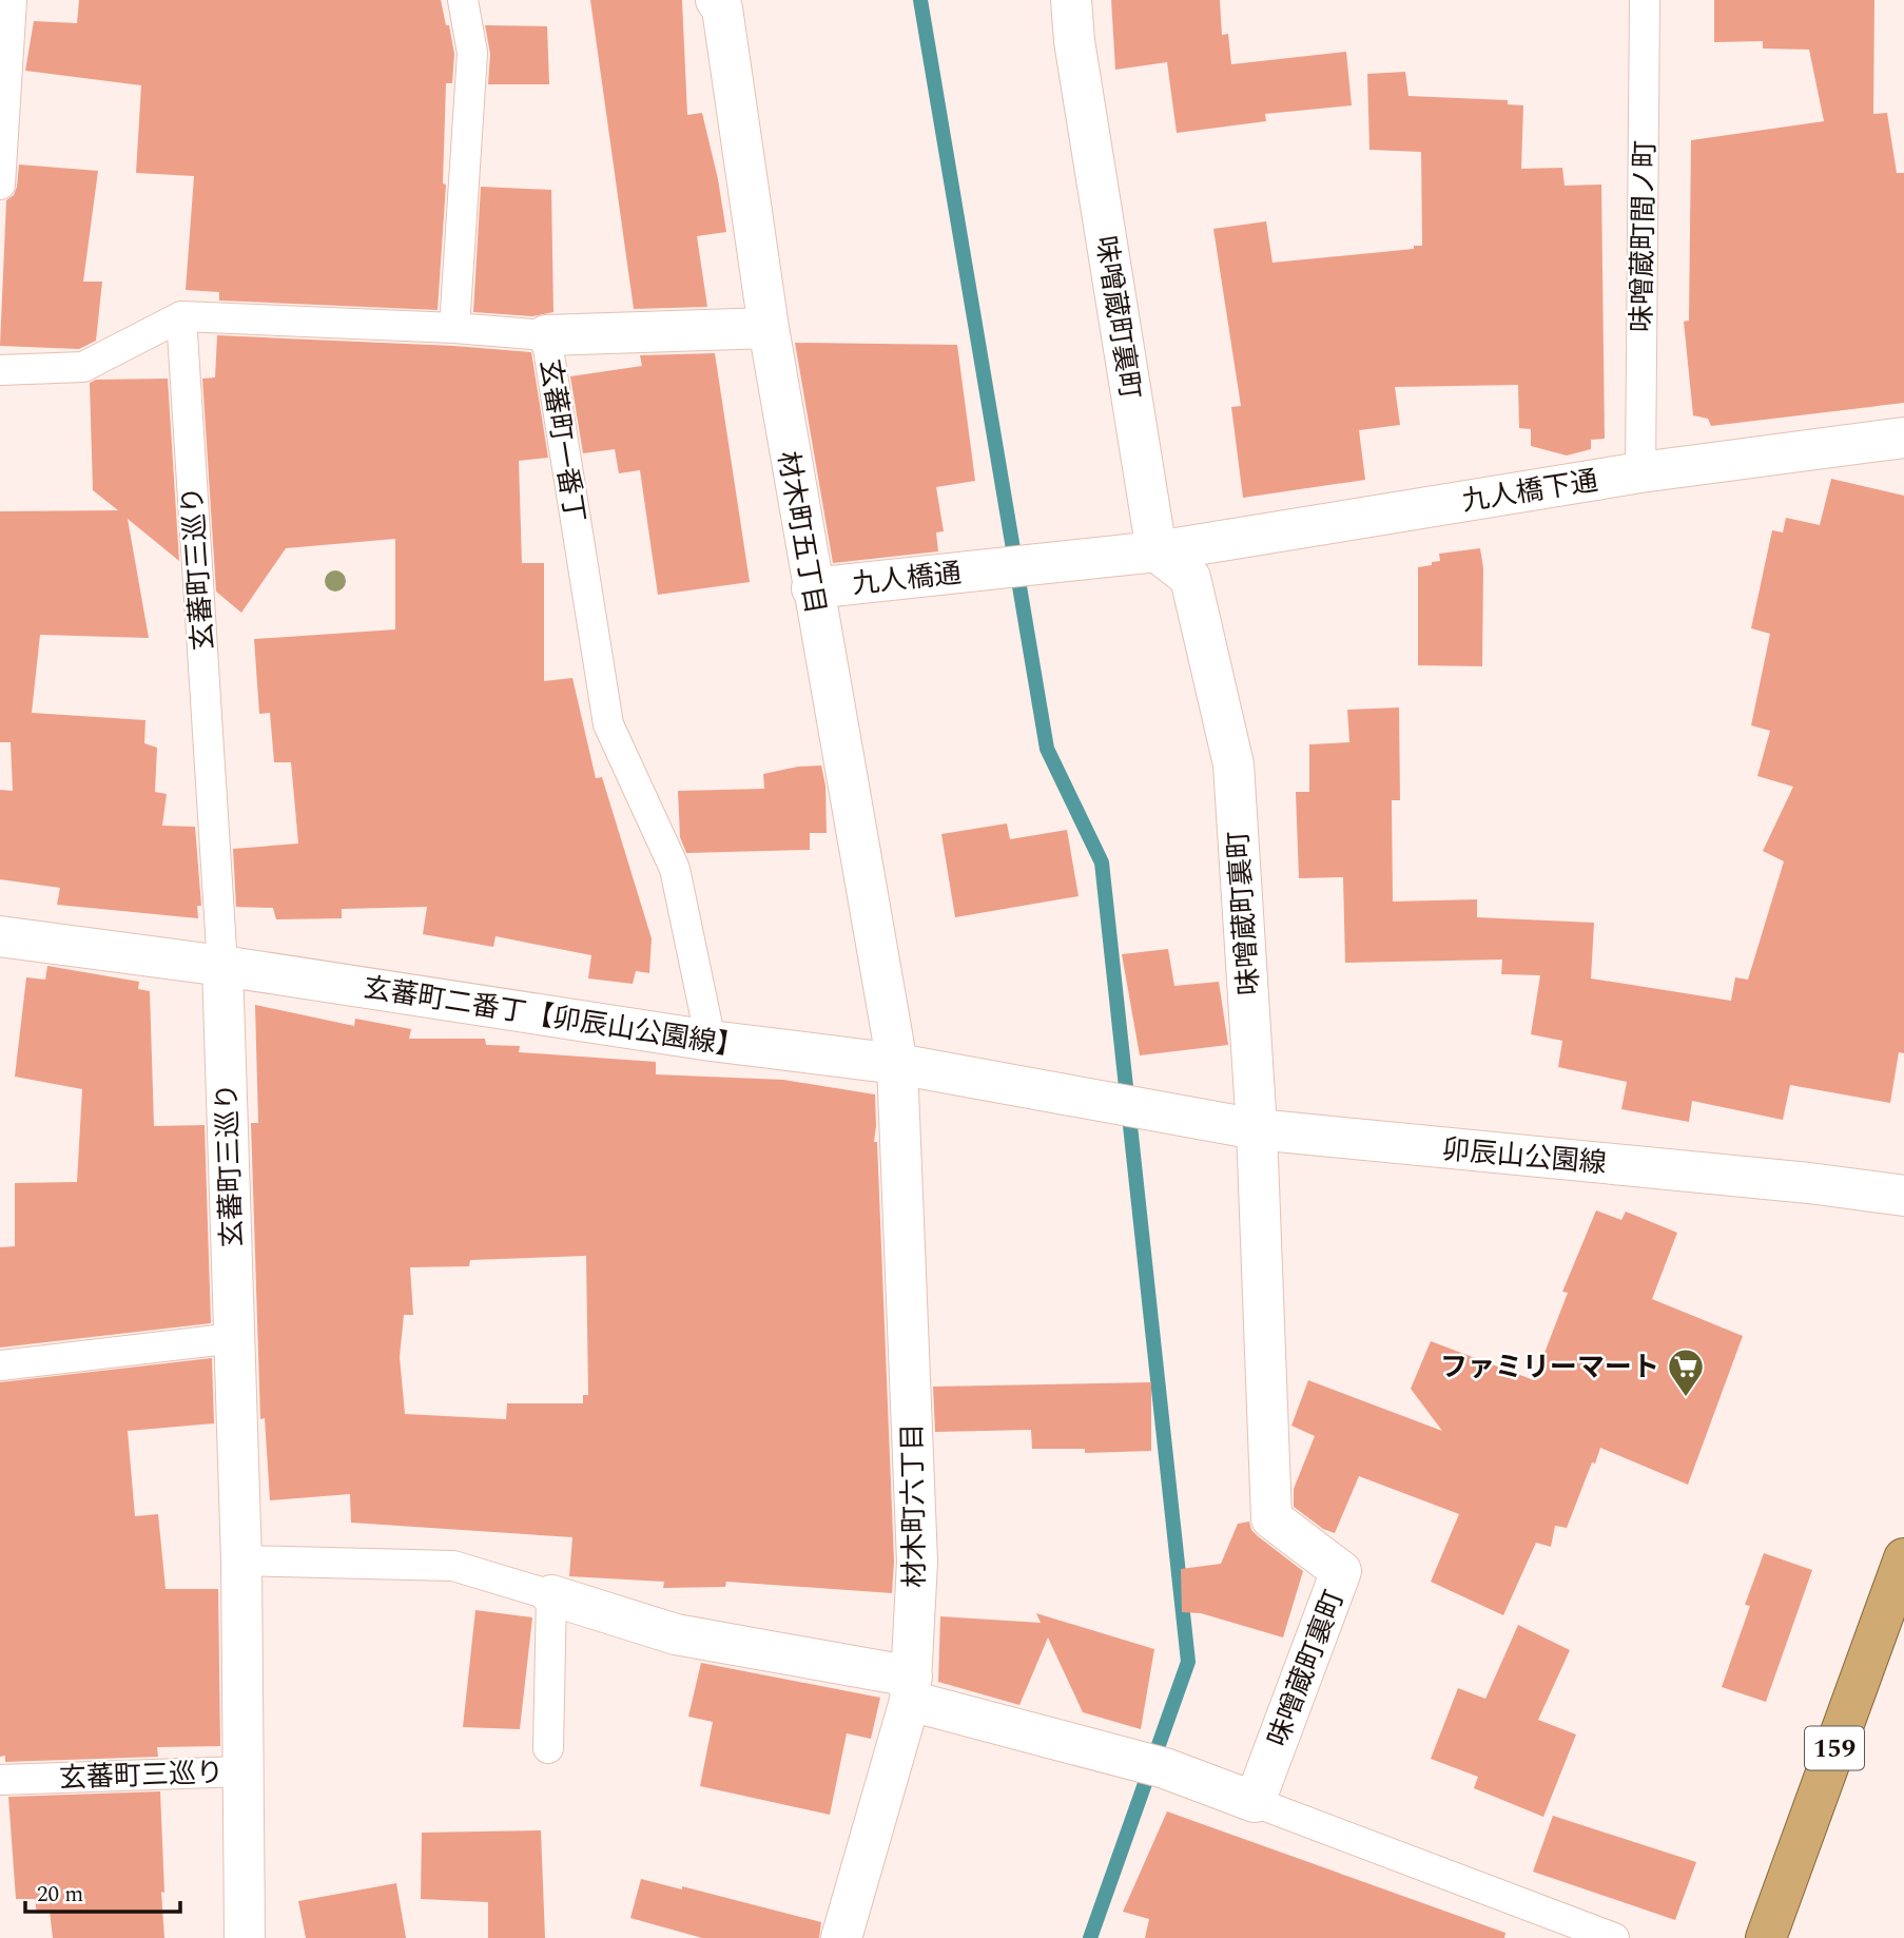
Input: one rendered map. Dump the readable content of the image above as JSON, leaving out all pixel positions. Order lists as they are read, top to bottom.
{
  "streets": {
    "highway": ["159"],
    "street": [
      "味噌蔵町裏町",
      "九人橋下通",
      "材木町五丁目",
      "玄蕃町三巡り",
      "九人橋通",
      "玄蕃町二番丁【卯辰山公園線】",
      "卯辰山公園線",
      "材木町六丁目"
    ],
    "lane": ["味噌蔵町間ノ町", "玄蕃町一番丁"]
  },
  "crossings": [
    ["味噌蔵町間ノ町", "九人橋下通"],
    ["味噌蔵町裏町", "九人橋下通"],
    ["味噌蔵町裏町", "卯辰山公園線"],
    ["玄蕃町一番丁", "玄蕃町三巡り"],
    ["玄蕃町一番丁", "玄蕃町二番丁【卯辰山公園線】"],
    ["九人橋下通", "九人橋通"],
    ["材木町五丁目", "九人橋通"],
    ["材木町五丁目", "玄蕃町二番丁【卯辰山公園線】"],
    ["材木町五丁目", "材木町六丁目"],
    ["玄蕃町三巡り", "玄蕃町二番丁【卯辰山公園線】"],
    ["玄蕃町二番丁【卯辰山公園線】", "卯辰山公園線"],
    ["玄蕃町二番丁【卯辰山公園線】", "材木町六丁目"]
  ],
  "places": {
    "supermarket": ["ファミリーマート"]
  },
  "scale_bar": "20 m"
}
